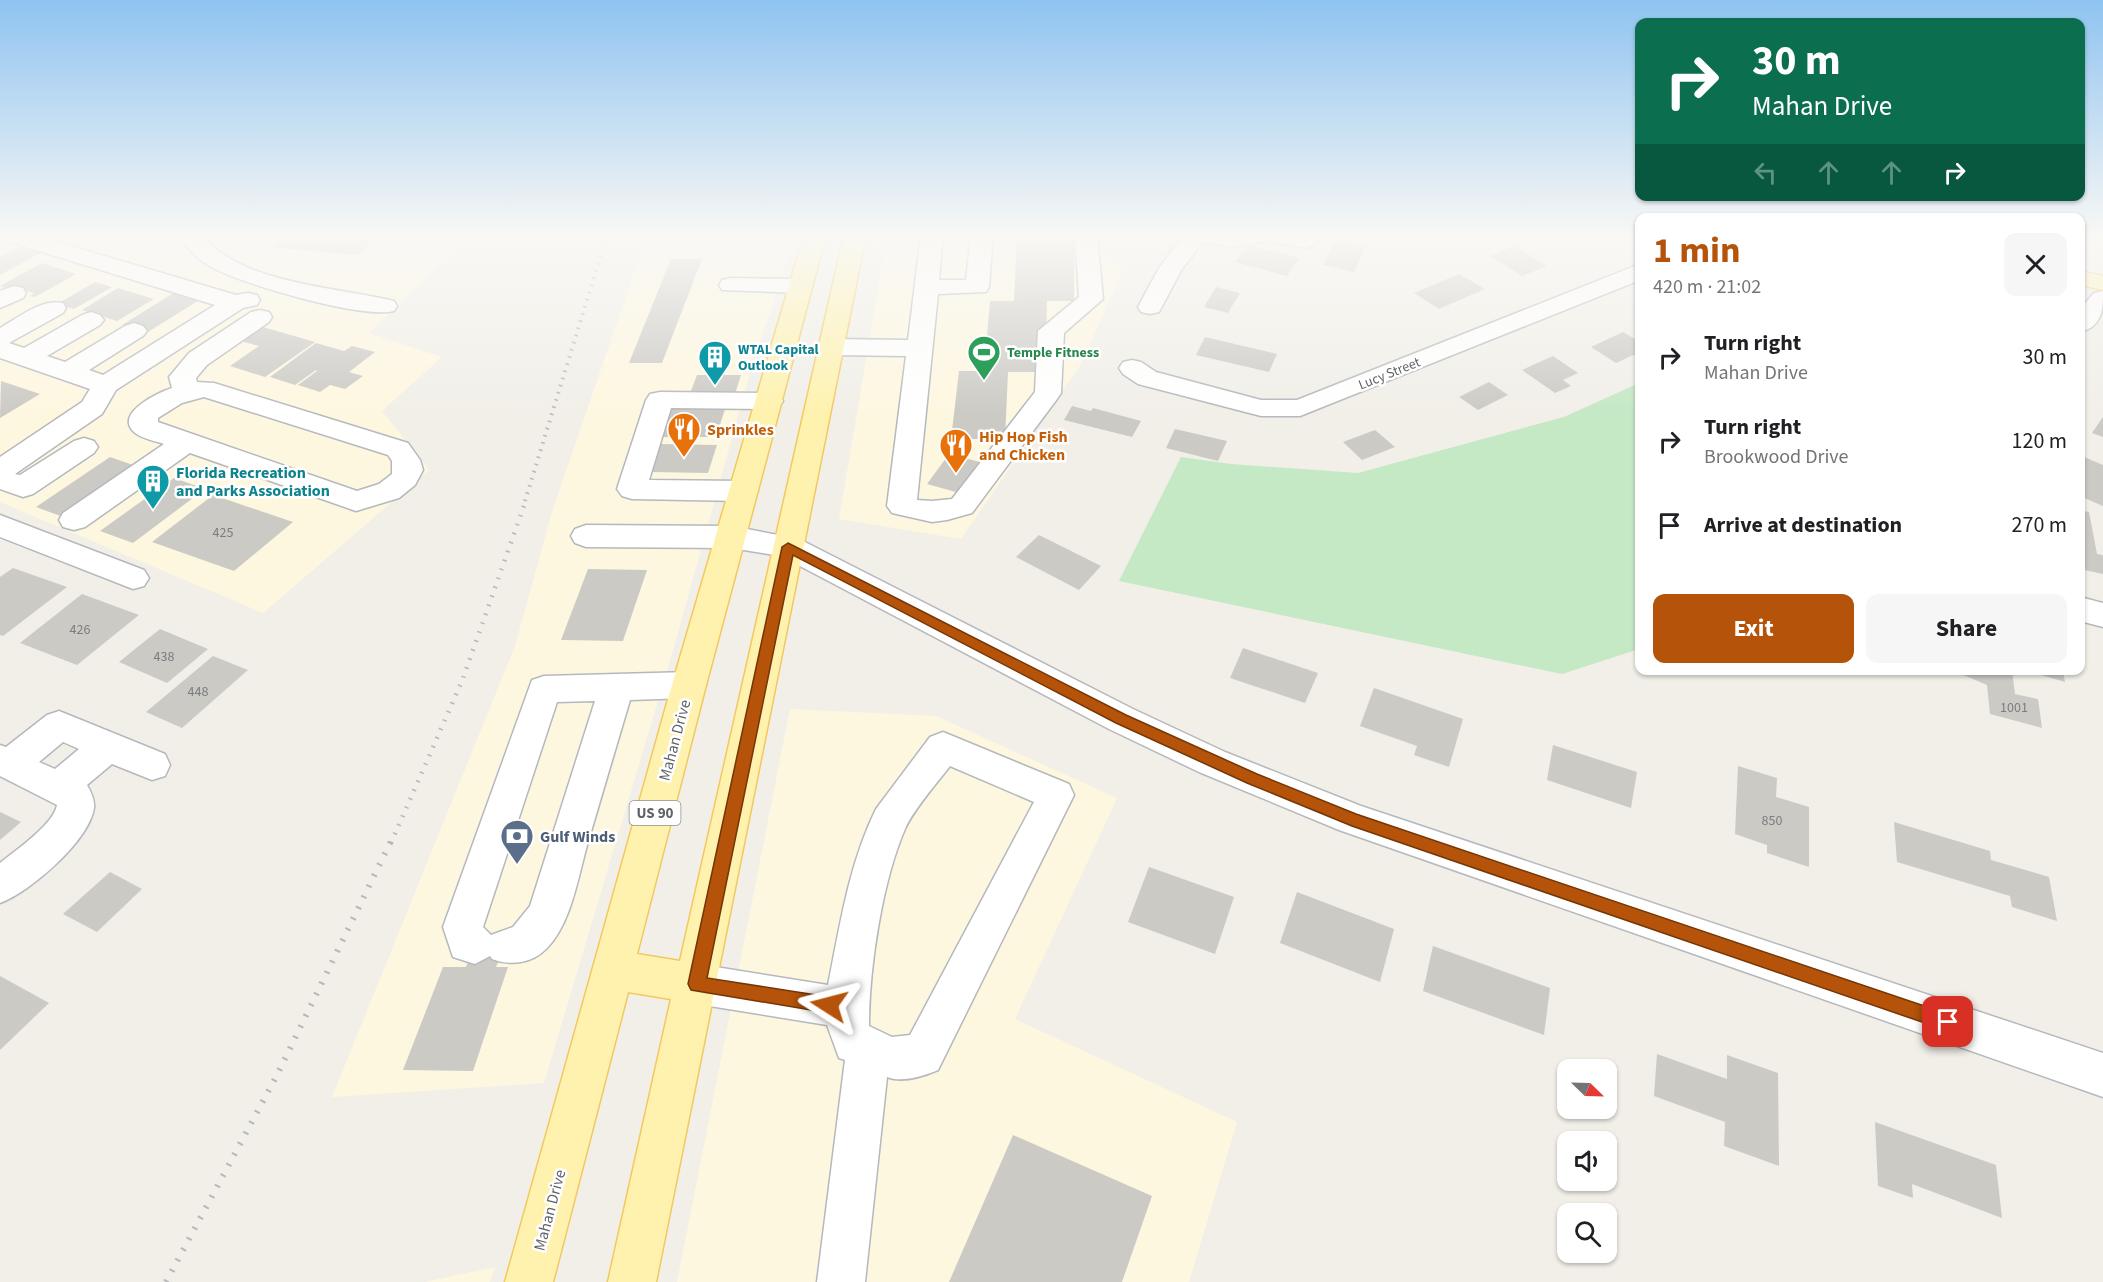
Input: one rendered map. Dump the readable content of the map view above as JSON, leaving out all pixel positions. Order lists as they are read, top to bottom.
{
  "streets": {
    "main road": ["Mahan Drive", "US 90"],
    "street": ["Lucy Street"]
  },
  "places": {
    "sports": ["Temple Fitness"],
    "building": ["WTAL Capital Outlook", "Florida Recreation and Parks Association"],
    "restaurant": ["Sprinkles", "Hip Hop Fish and Chicken"],
    "bank": ["Gulf Winds"]
  },
  "house_numbers": [
    "425",
    "426",
    "438",
    "448",
    "1001",
    "850"
  ],
  "north": "bottom right",
  "page": {
    "turn": ["30 m", "Mahan Drive"],
    "heading": ["1 min", "420 m · 21:02"],
    "list": [
      {
        "name": "Turn right",
        "note": "Mahan Drive",
        "value": "30 m"
      },
      {
        "name": "Turn right",
        "note": "Brookwood Drive",
        "value": "120 m"
      },
      {
        "name": "Arrive at destination",
        "value": "270 m"
      }
    ],
    "buttons": ["Exit", "Share"]
  }
}
